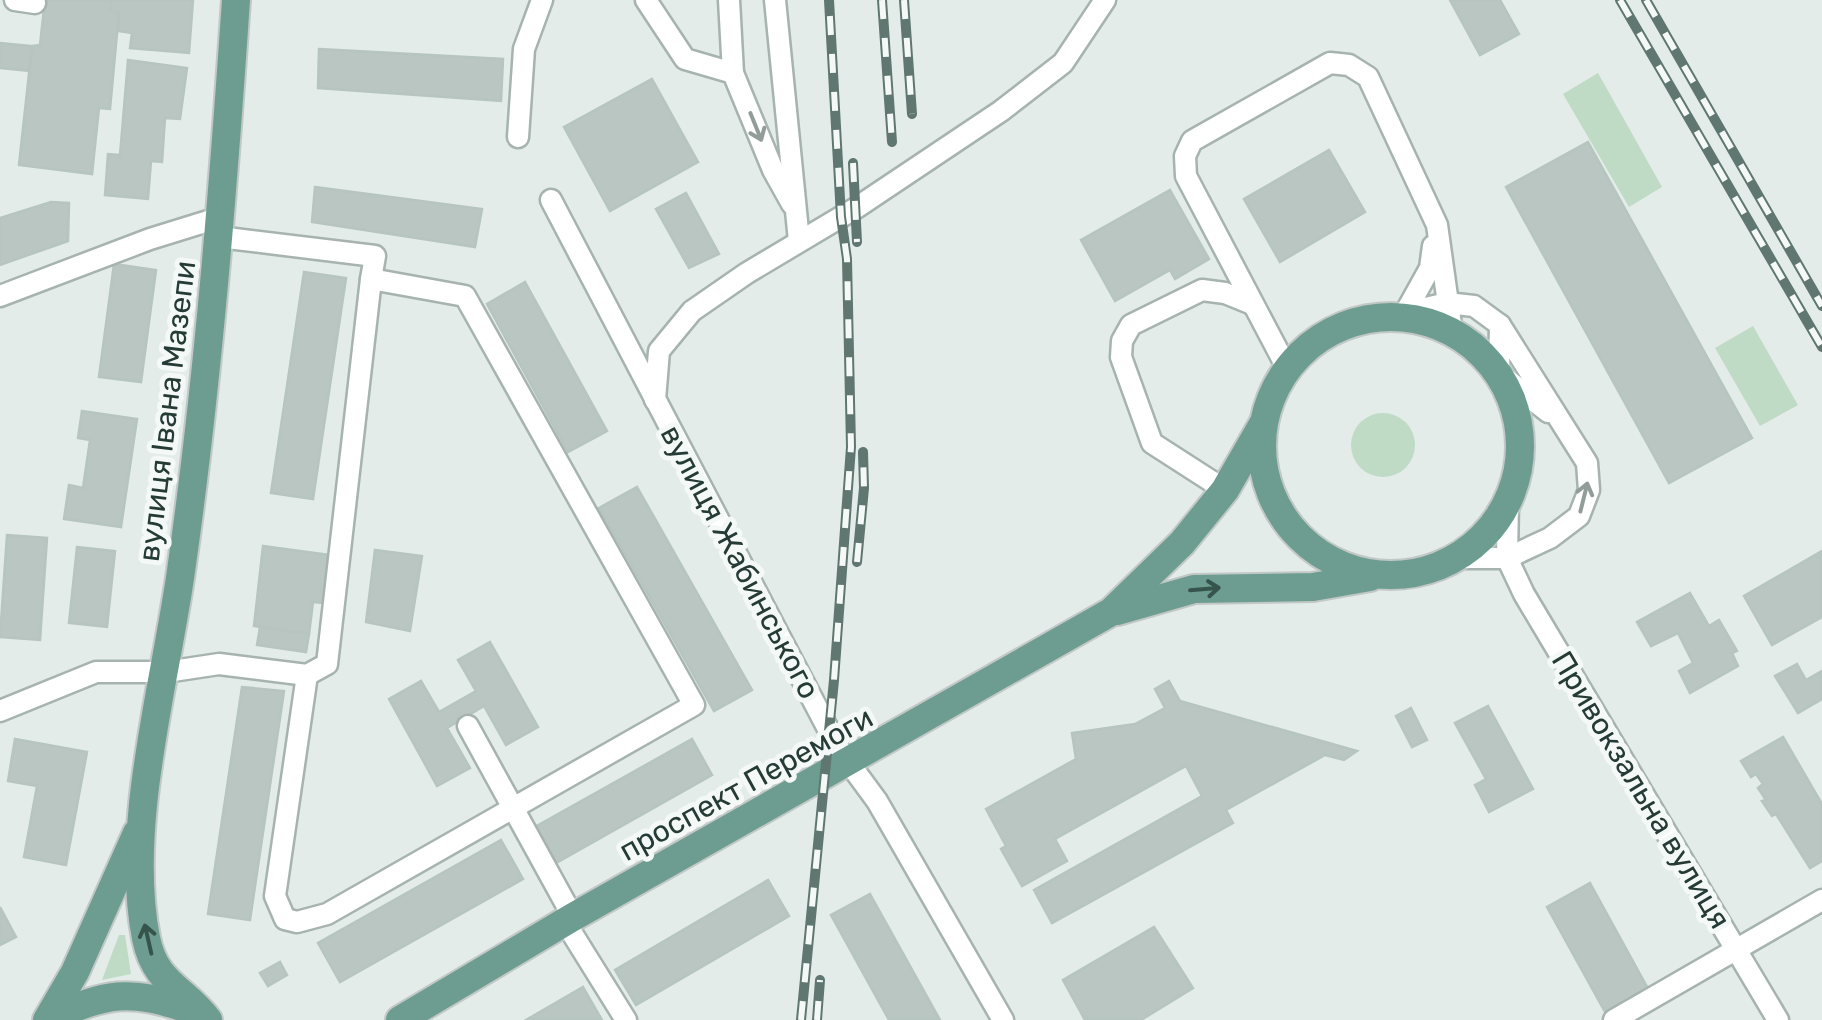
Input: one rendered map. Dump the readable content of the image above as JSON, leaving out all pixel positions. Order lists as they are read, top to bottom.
{
  "streets": {
    "main road": ["вулиця Івана Мазепи", "проспект Перемоги"],
    "street": ["вулиця Жабинського", "Привокзальна вулиця"]
  },
  "crossings": [
    ["вулиця Жабинського", "проспект Перемоги"],
    ["проспект Перемоги", "Привокзальна вулиця"]
  ]
}
